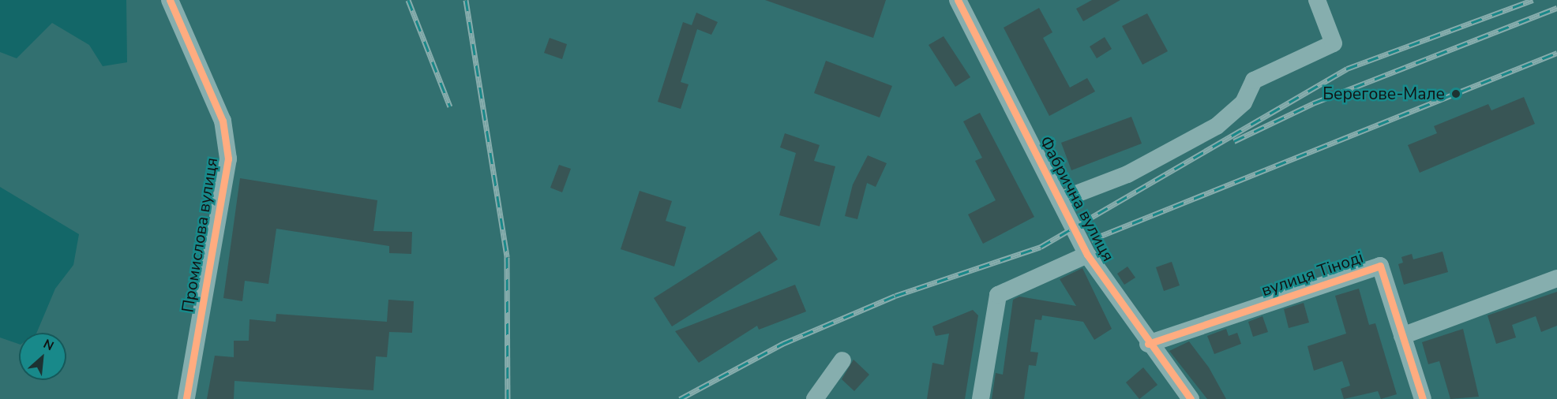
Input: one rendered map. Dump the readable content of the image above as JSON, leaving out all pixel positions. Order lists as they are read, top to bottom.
{
  "streets": {
    "street": ["Фабрична вулиця", "Промислова вулиця", "вулиця Тіноді"]
  },
  "crossings": [
    ["Фабрична вулиця", "вулиця Тіноді"]
  ],
  "places": ["Берегове-Мале"],
  "north": "top right"
}
